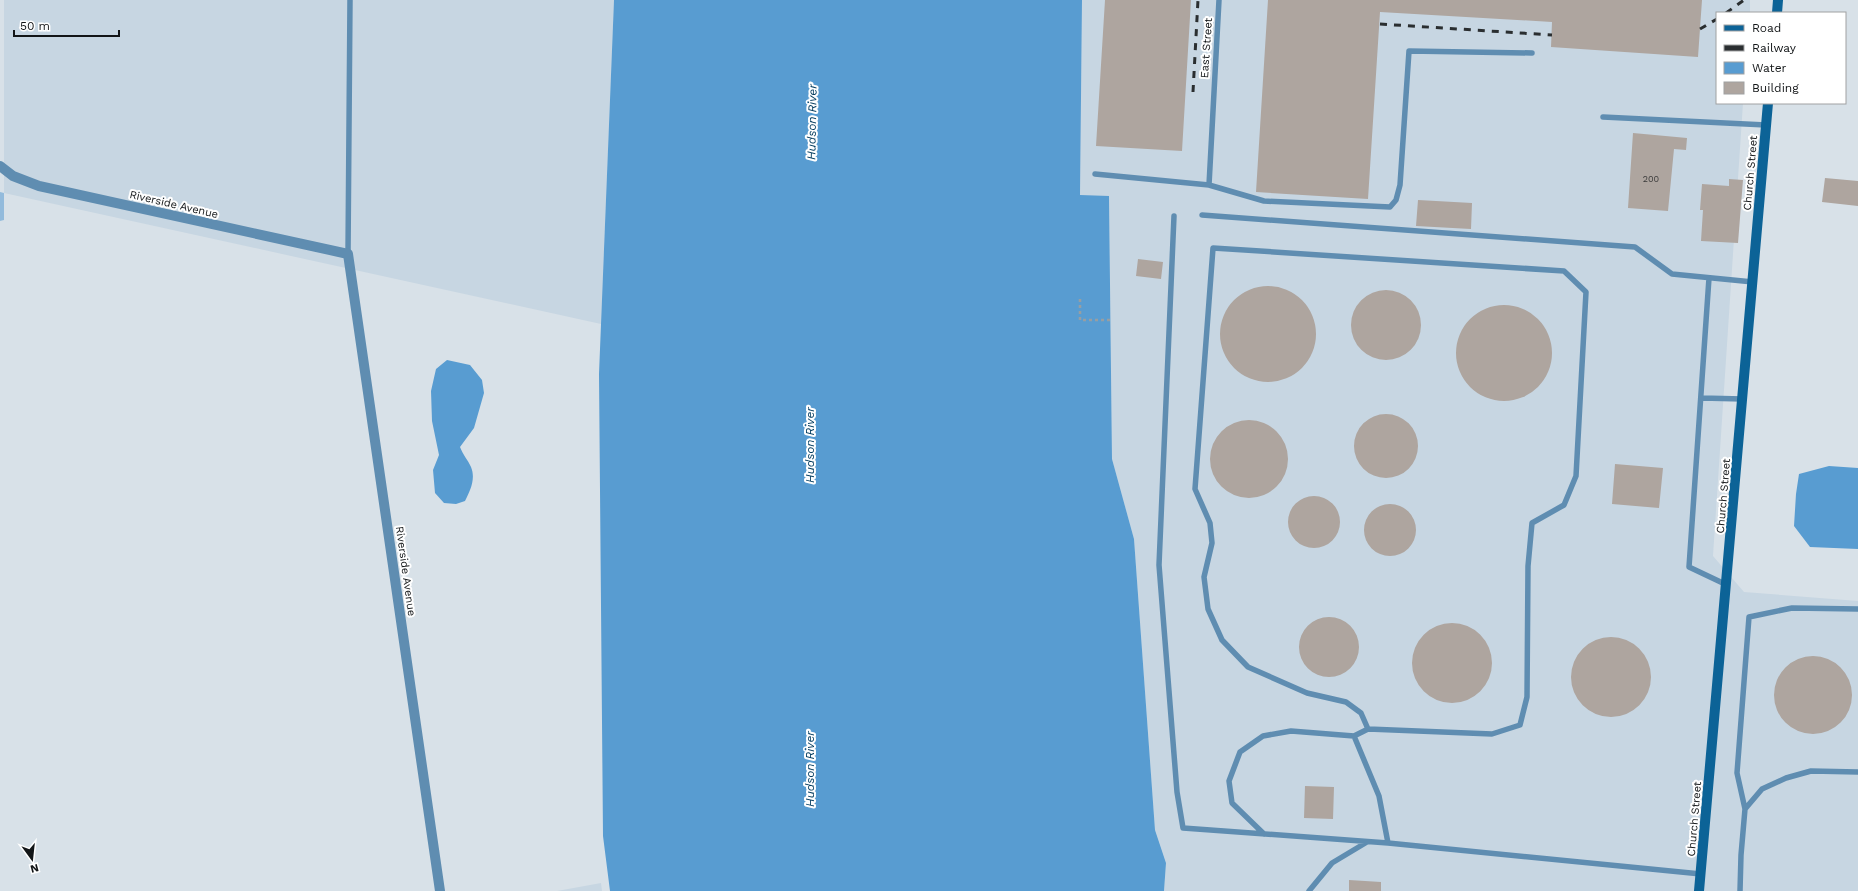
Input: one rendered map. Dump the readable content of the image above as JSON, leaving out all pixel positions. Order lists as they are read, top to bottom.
{
  "streets": {
    "street": ["Church Street", "Riverside Avenue"],
    "lane": ["East Street"]
  },
  "water": ["Hudson River"],
  "house_numbers": ["200"],
  "legend": [
    "Road",
    "Railway",
    "Water",
    "Building"
  ],
  "scale_bar": "50 m",
  "north": "bottom"
}
